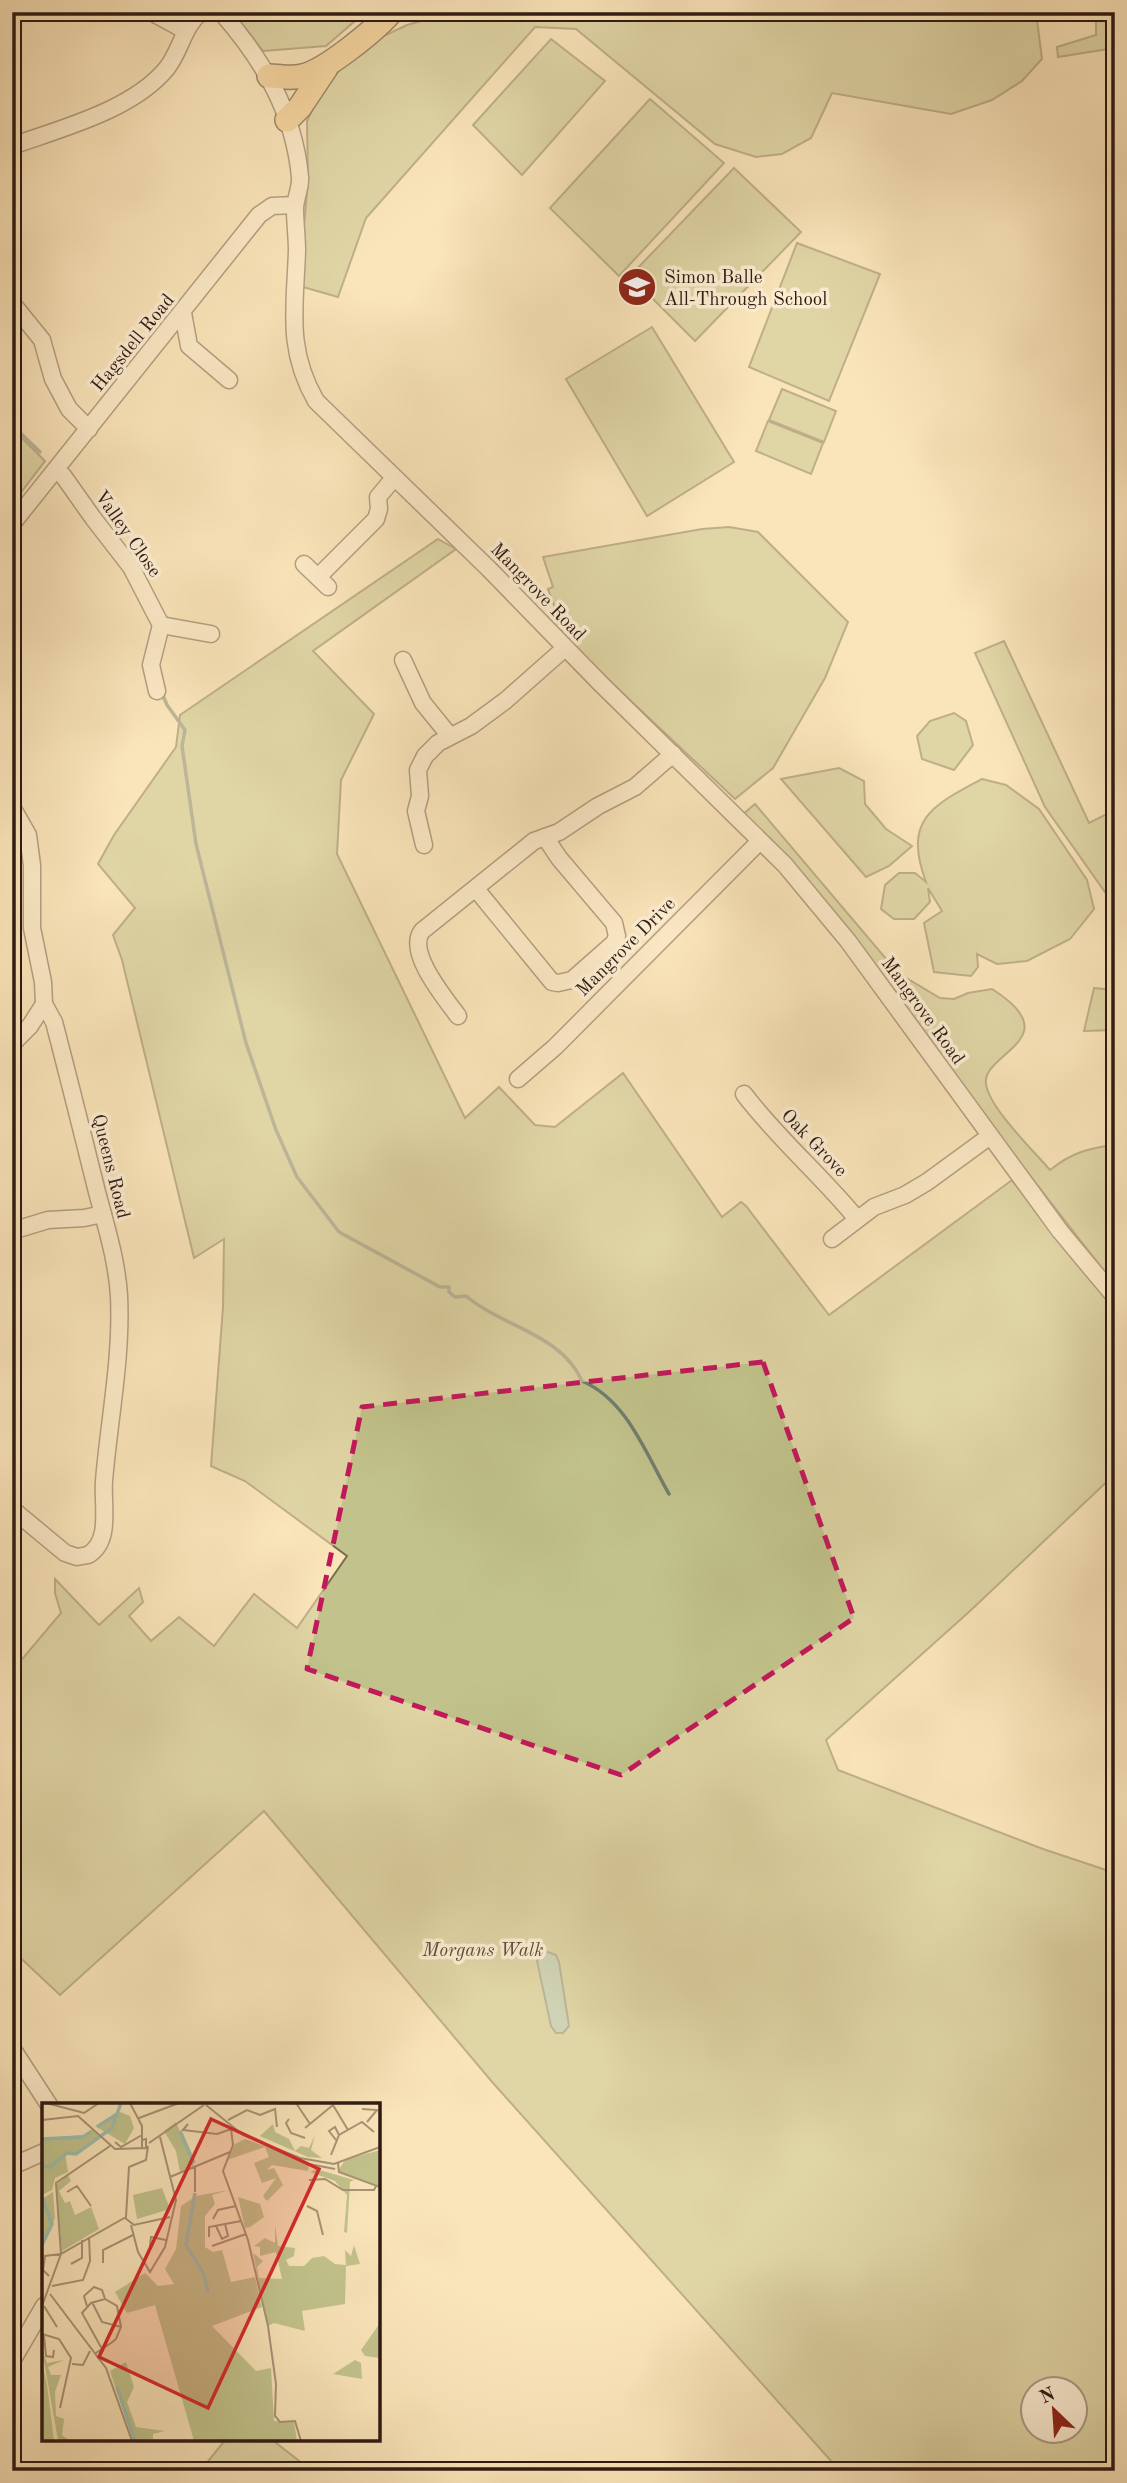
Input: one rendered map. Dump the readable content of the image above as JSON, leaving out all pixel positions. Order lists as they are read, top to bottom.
{
  "streets": {
    "street": [
      "Hagsdell Road",
      "Valley Close",
      "Mangrove Road",
      "Mangrove Drive",
      "Oak Grove",
      "Queens Road"
    ]
  },
  "crossings": [
    ["Hagsdell Road", "Valley Close"],
    ["Hagsdell Road", "Mangrove Road"],
    ["Mangrove Road", "Mangrove Drive"]
  ],
  "parks": ["Morgans Walk"],
  "places": {
    "school or university": ["Simon Balle All-Through School"]
  },
  "north": "top left"
}
